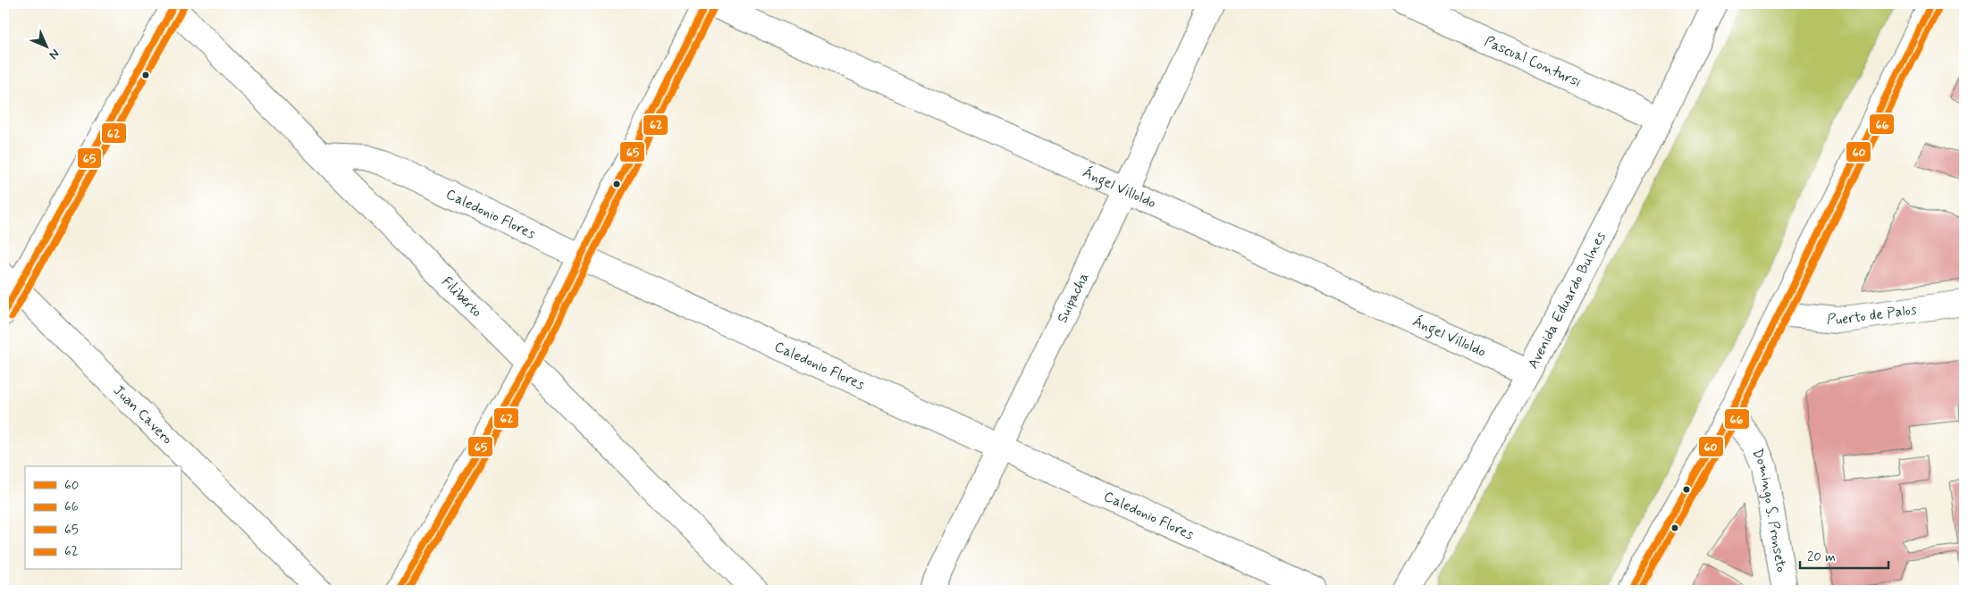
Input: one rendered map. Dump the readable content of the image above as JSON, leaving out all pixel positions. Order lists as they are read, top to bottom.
{
  "streets": {
    "street": [
      "Pascual Contursi",
      "Ángel Villoldo",
      "Caledonio Flores",
      "Filiberto",
      "Suipacha",
      "Avenida Eduardo Bulnes",
      "Puerto de Palos",
      "Juan Cavero",
      "Domingo S. Pronseto"
    ]
  },
  "crossings": [
    ["Pascual Contursi", "Avenida Eduardo Bulnes"],
    ["Ángel Villoldo", "Suipacha"],
    ["Ángel Villoldo", "Avenida Eduardo Bulnes"],
    ["Caledonio Flores", "Filiberto"],
    ["Caledonio Flores", "Suipacha"]
  ],
  "lines": [
    "transit line 60",
    "transit line 65",
    "transit line 66",
    "transit line 62"
  ],
  "legend": [
    "60",
    "66",
    "65",
    "62"
  ],
  "scale_bar": "20 m",
  "north": "bottom right"
}
